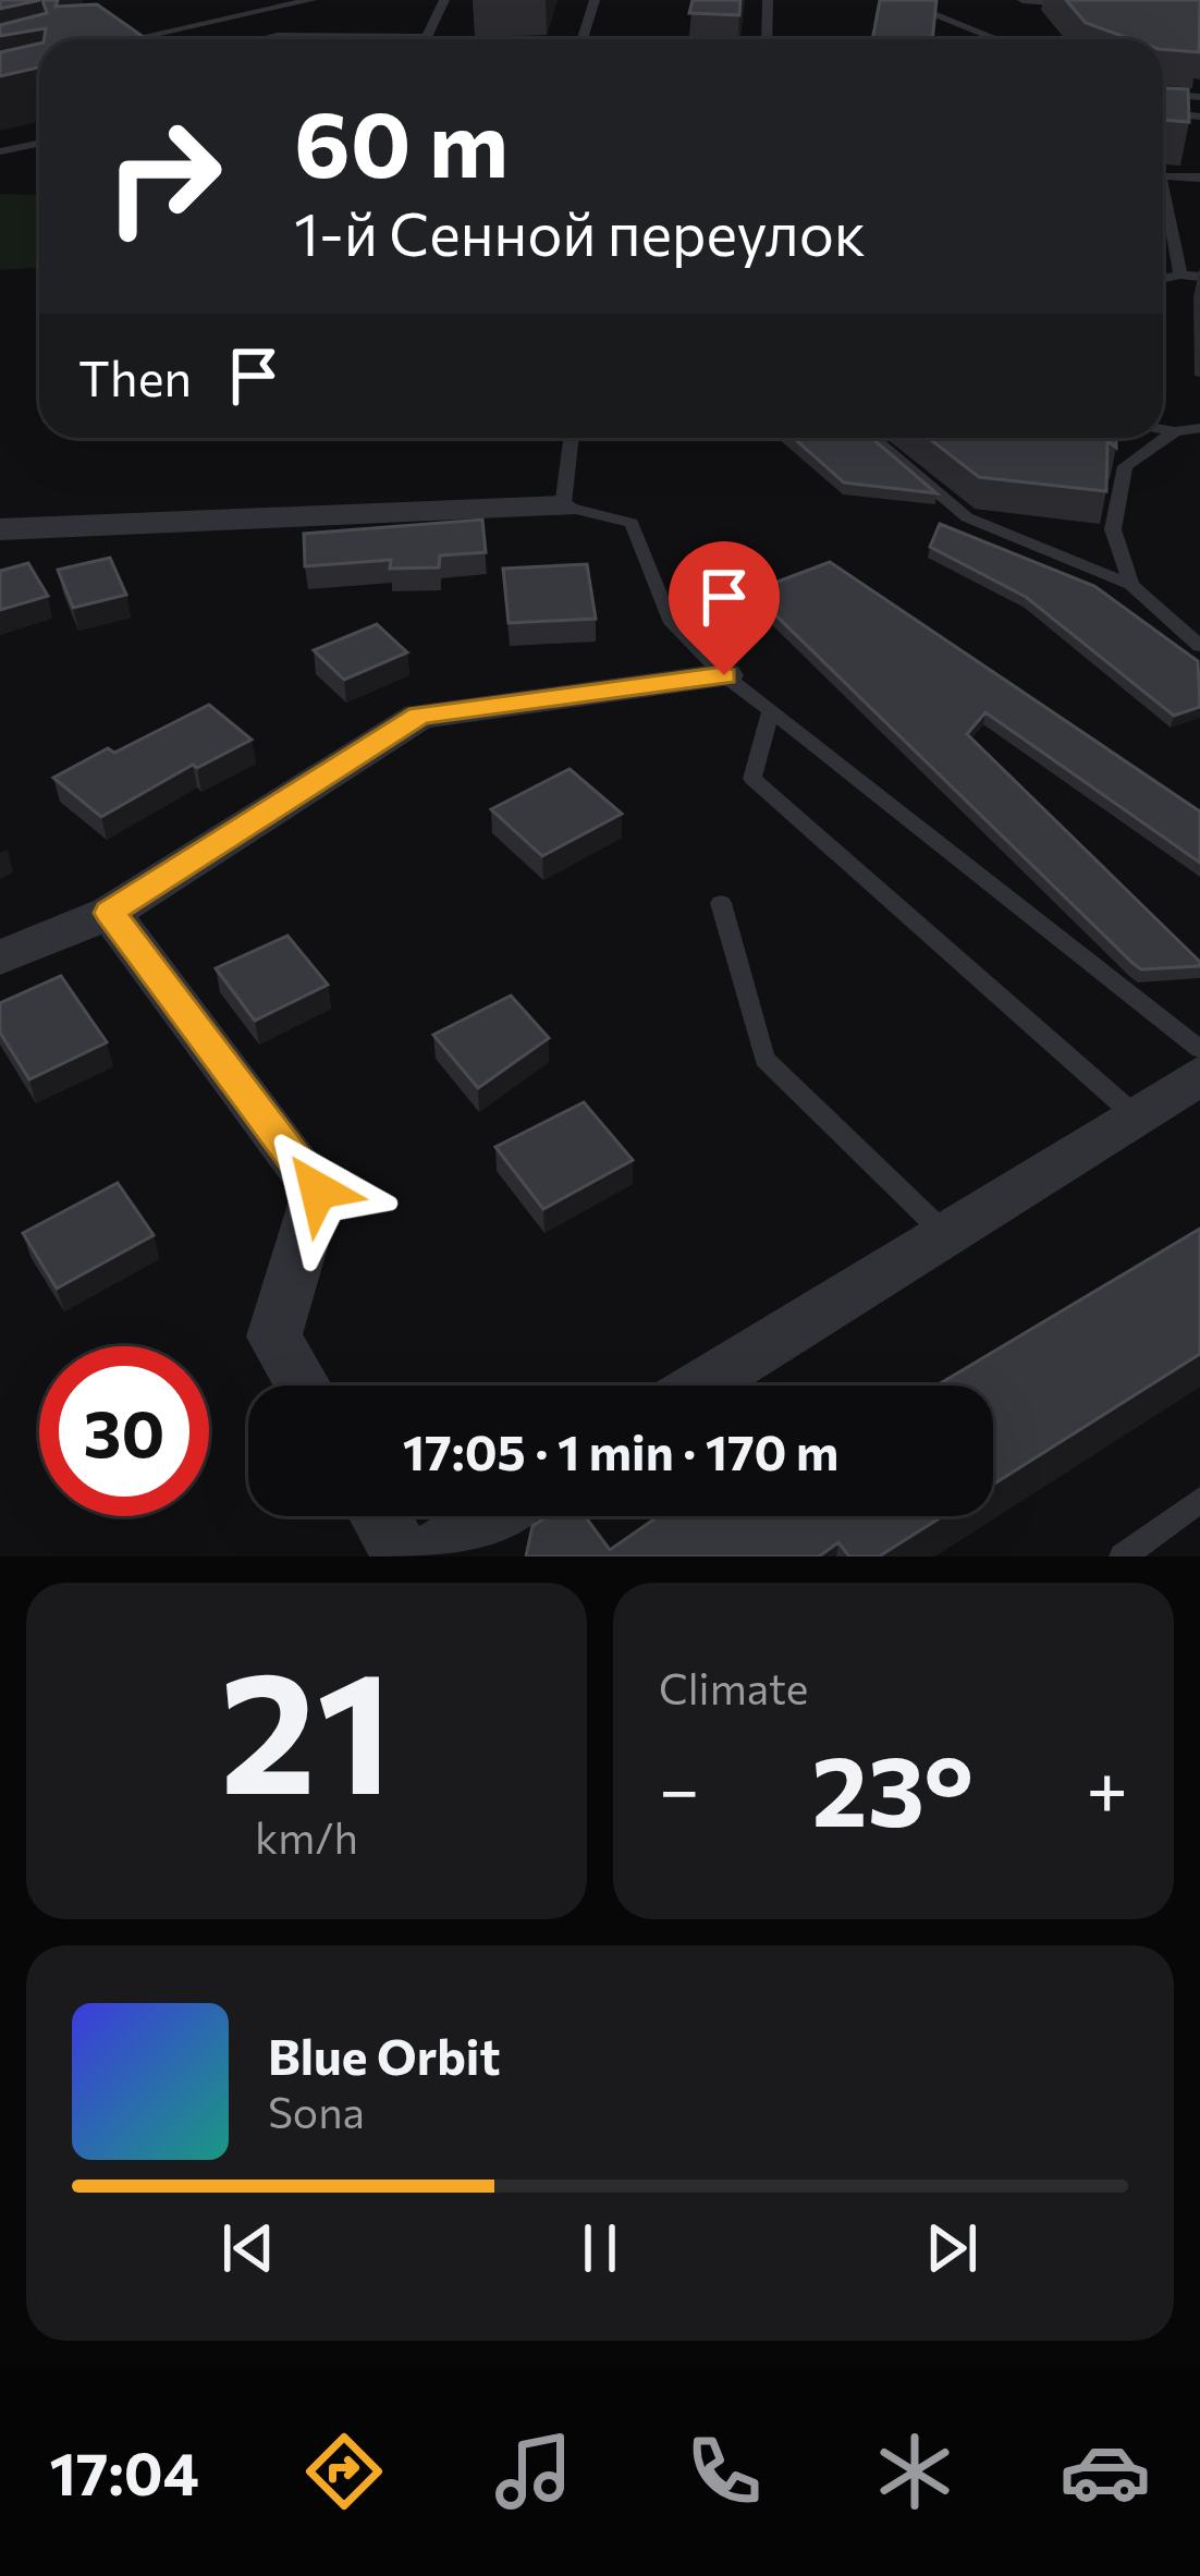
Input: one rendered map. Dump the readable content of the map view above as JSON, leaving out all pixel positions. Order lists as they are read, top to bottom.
{
  "page": {
    "turn": ["60 m", "1-й Сенной переулок"],
    "then": "Then",
    "limit": "30",
    "trip": "17:05 · 1 min · 170 m",
    "tile": [
      ["21", "km/h"],
      "Climate"
    ],
    "heat": ["−", "23°", "+"],
    "song": ["Blue Orbit", "Sona"],
    "tabs": "17:04"
  }
}
